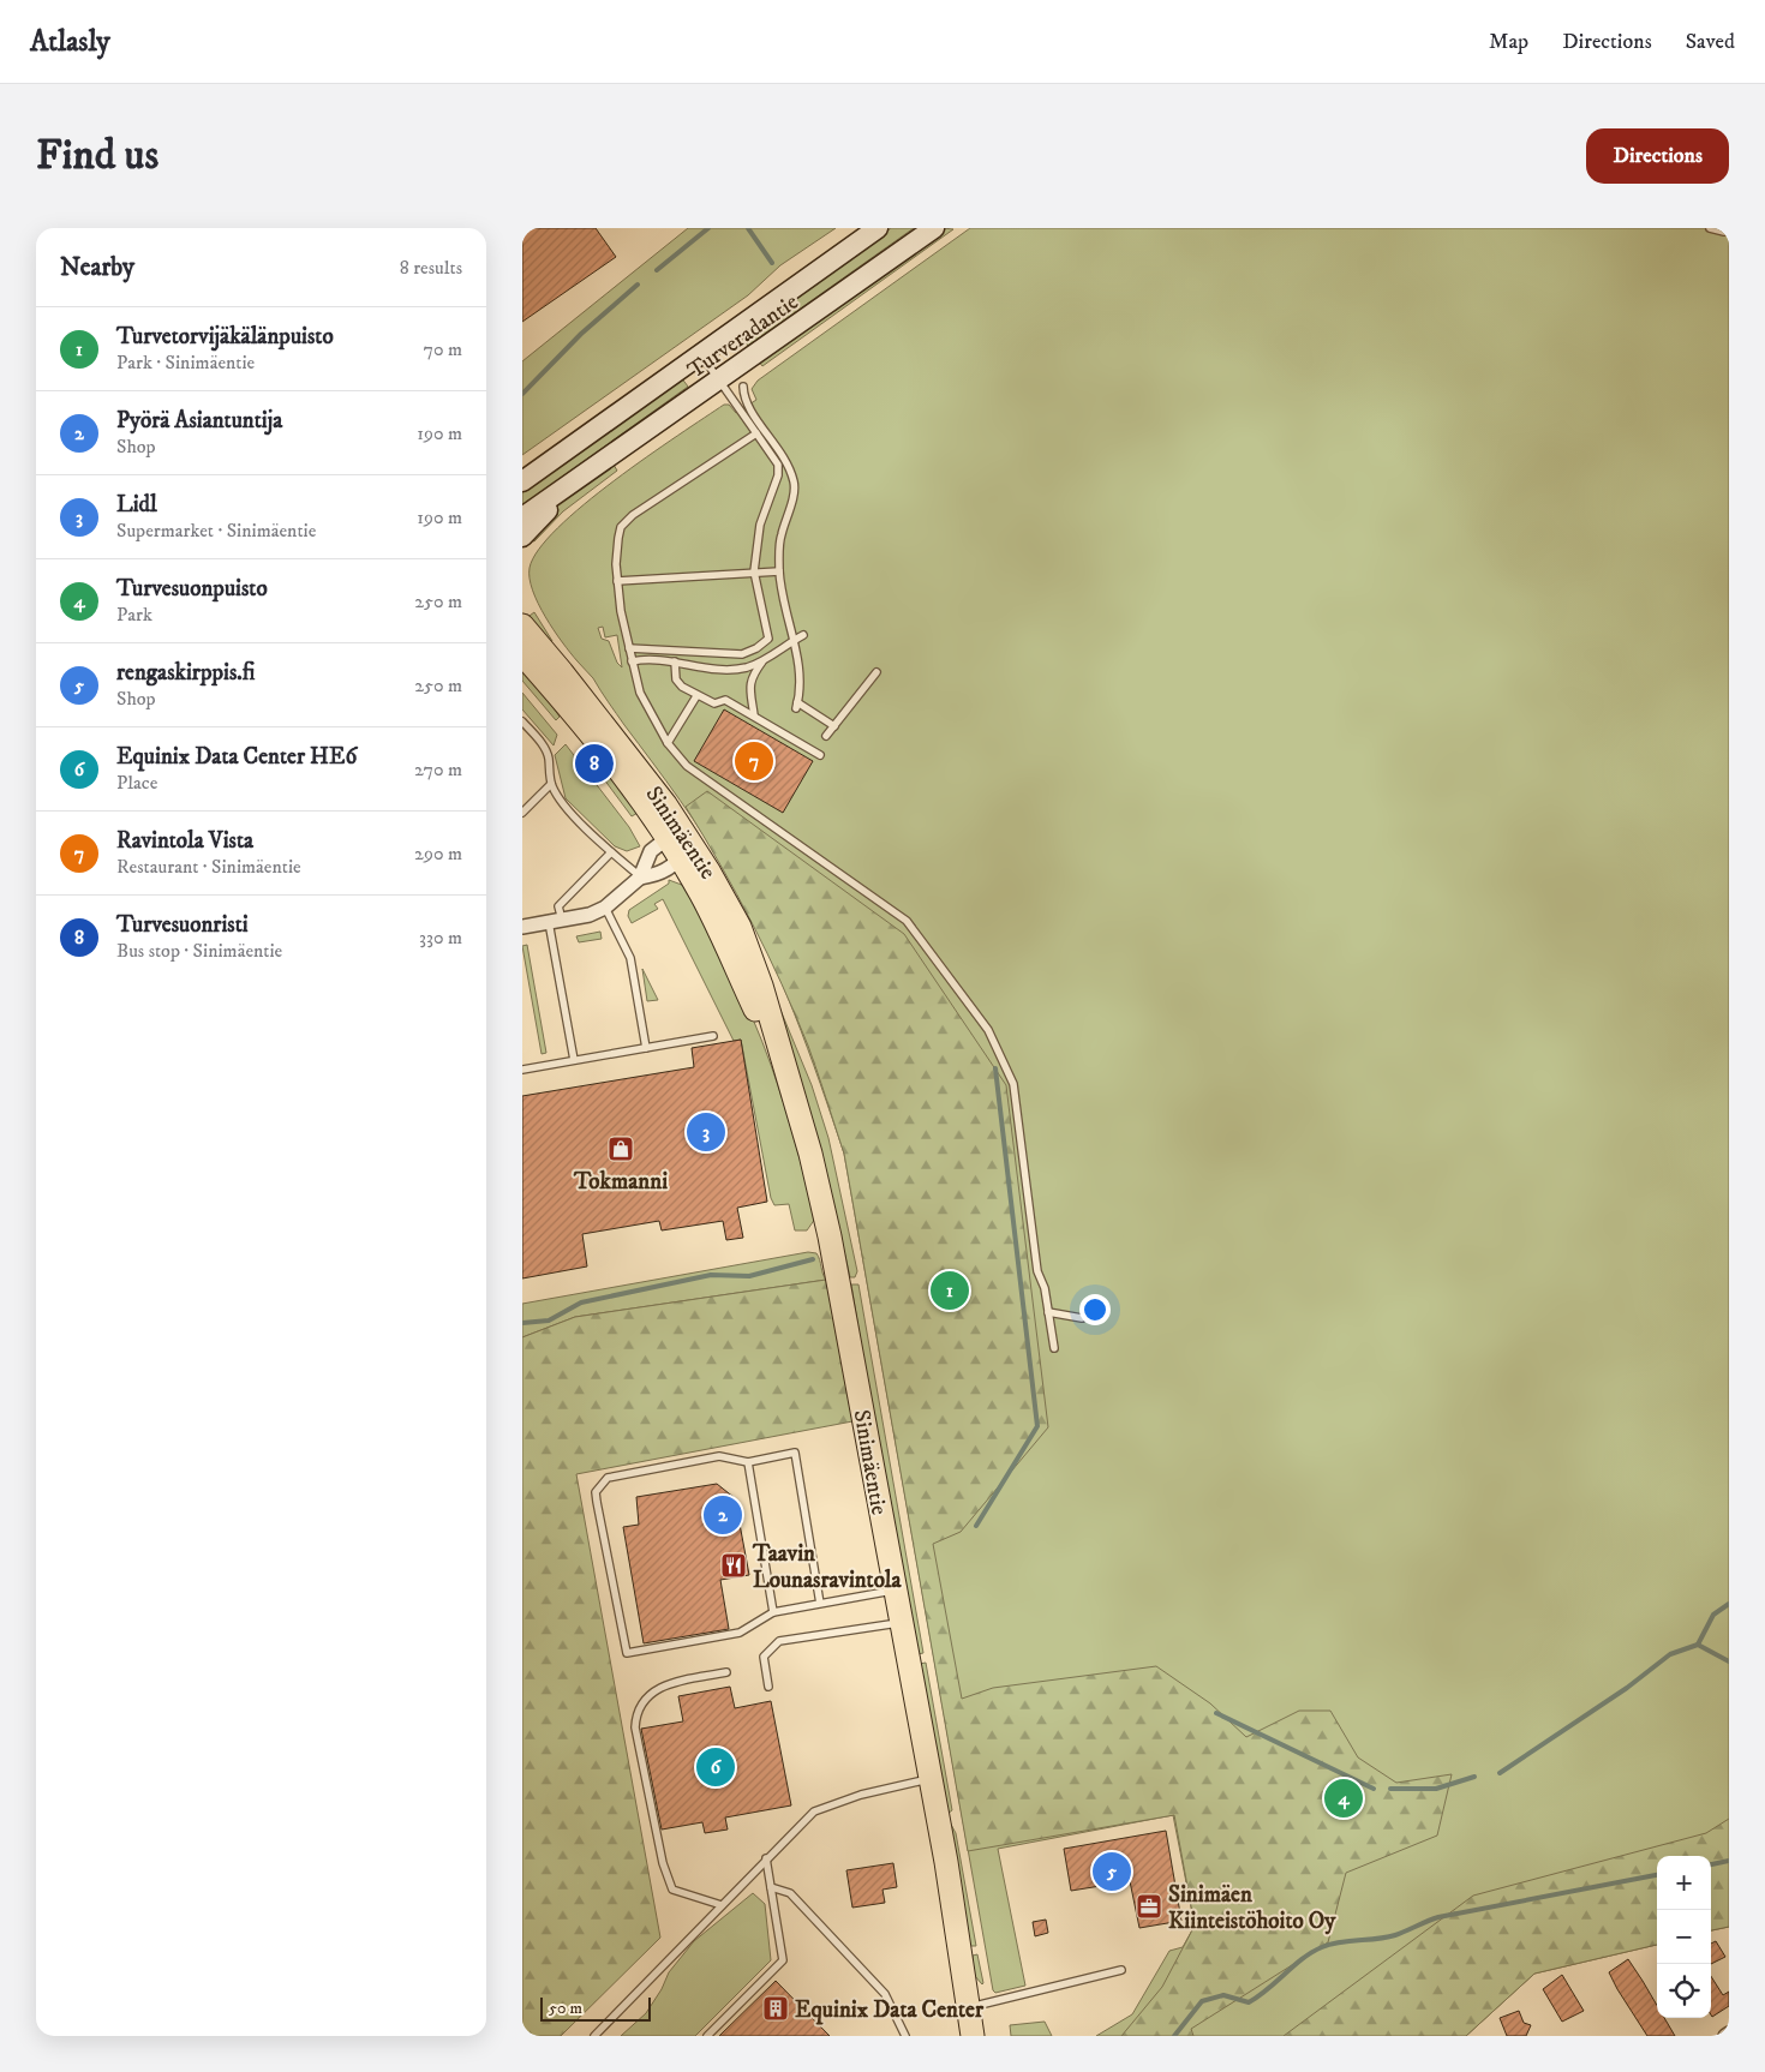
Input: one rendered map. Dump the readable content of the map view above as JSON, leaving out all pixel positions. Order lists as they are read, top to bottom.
{
  "streets": {
    "main road": ["Turveradantie", "Sinimäentie"]
  },
  "places": {
    "shop": ["Tokmanni"],
    "restaurant": ["Taavin Lounasravintola"],
    "office": ["Sinimäen Kiinteistöhoito Oy"],
    "building": ["Equinix Data Center"]
  },
  "scale_bar": "50 m",
  "page": {
    "header": "Atlasly",
    "nav": ["Map", "Directions", "Saved"],
    "buttons": "Directions",
    "title": "Find us",
    "heading": ["Nearby", "8 results"],
    "list": [
      {
        "mark": "1",
        "name": "Turvetorvijäkälänpuisto",
        "note": "Park · Sinimäentie",
        "value": "70 m"
      },
      {
        "mark": "2",
        "name": "Pyörä Asiantuntija",
        "note": "Shop",
        "value": "190 m"
      },
      {
        "mark": "3",
        "name": "Lidl",
        "note": "Supermarket · Sinimäentie",
        "value": "190 m"
      },
      {
        "mark": "4",
        "name": "Turvesuonpuisto",
        "note": "Park",
        "value": "250 m"
      },
      {
        "mark": "5",
        "name": "rengaskirppis.fi",
        "note": "Shop",
        "value": "250 m"
      },
      {
        "mark": "6",
        "name": "Equinix Data Center HE6",
        "note": "Place",
        "value": "270 m"
      },
      {
        "mark": "7",
        "name": "Ravintola Vista",
        "note": "Restaurant · Sinimäentie",
        "value": "290 m"
      },
      {
        "mark": "8",
        "name": "Turvesuonristi",
        "note": "Bus stop · Sinimäentie",
        "value": "330 m"
      }
    ],
    "pins": [
      "7",
      "8",
      "3",
      "1",
      "2",
      "6",
      "4",
      "5"
    ],
    "map_buttons": ["+", "−"],
    "scale": "50 m"
  }
}
